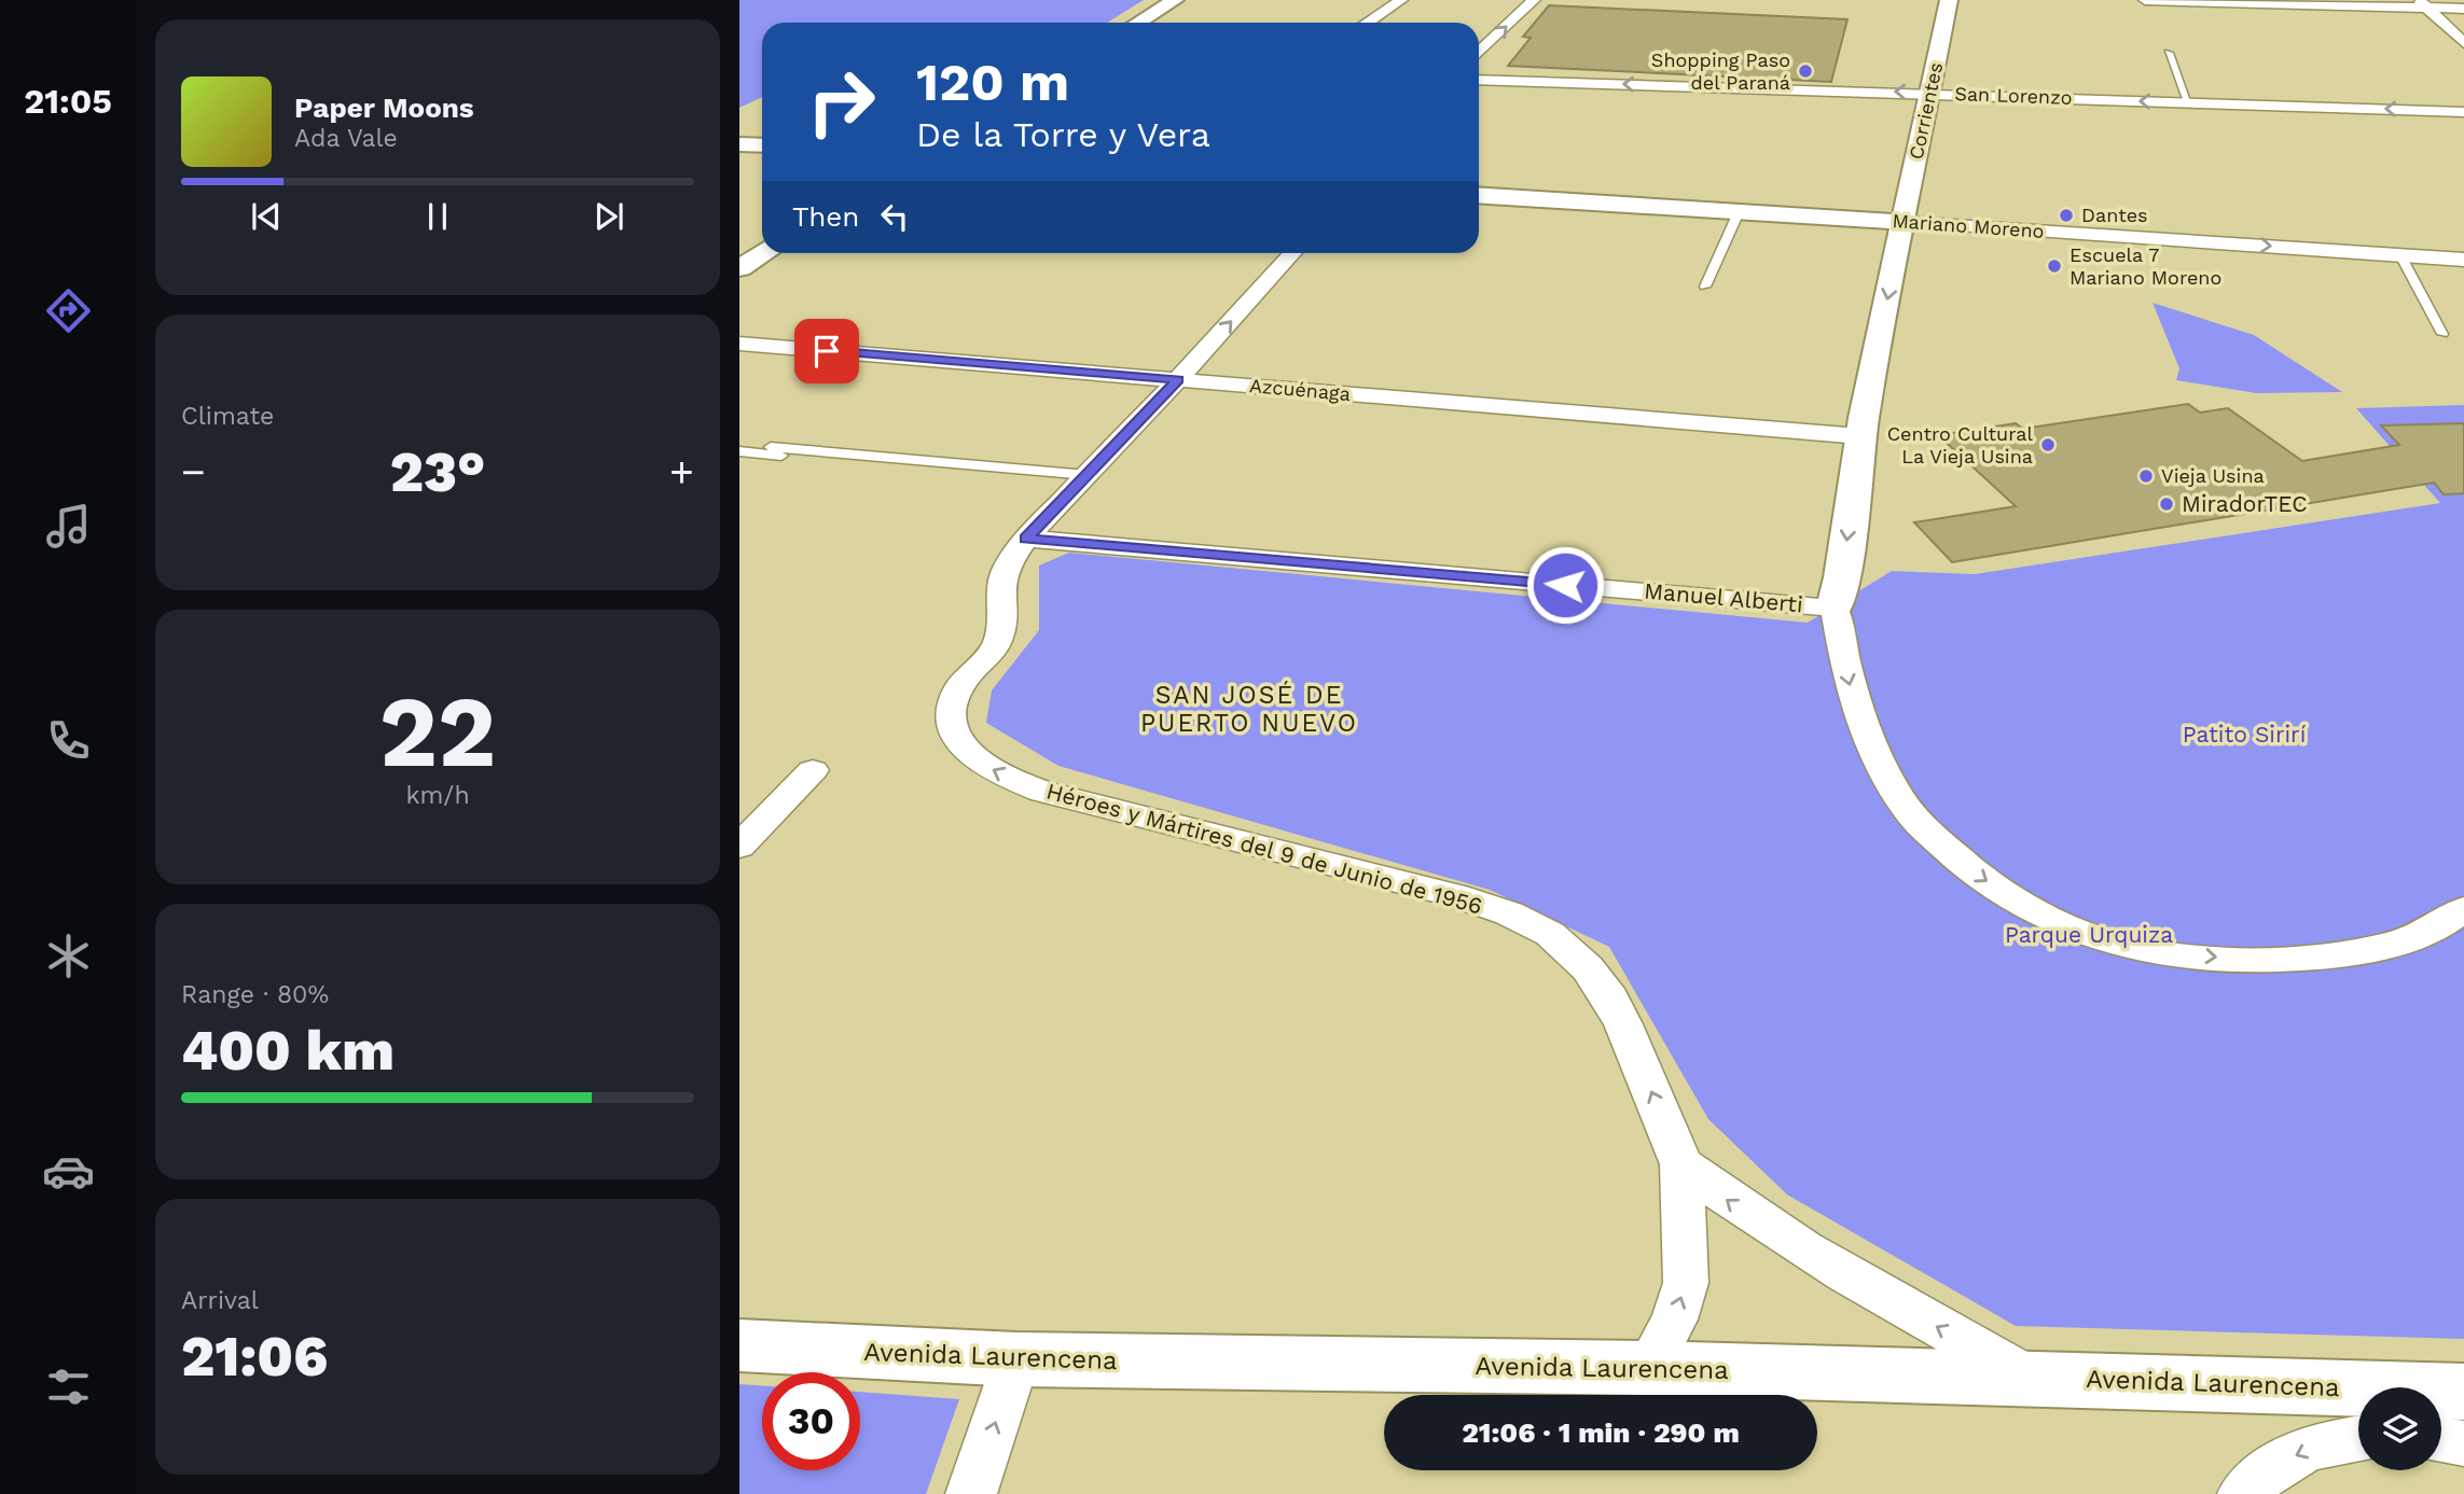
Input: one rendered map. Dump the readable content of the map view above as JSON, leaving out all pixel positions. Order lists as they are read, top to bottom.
{
  "streets": {
    "street": [
      "San Lorenzo",
      "Corrientes",
      "Mariano Moreno",
      "Azcuénaga",
      "Manuel Alberti",
      "Héroes y Mártires del 9 de Junio de 1956",
      "Avenida Laurencena"
    ]
  },
  "crossings": [
    ["San Lorenzo", "Corrientes"],
    ["Corrientes", "Mariano Moreno"],
    ["Corrientes", "Azcuénaga"],
    ["Corrientes", "Manuel Alberti"],
    ["Azcuénaga", "Héroes y Mártires del 9 de Junio de 1956"],
    ["Manuel Alberti", "Héroes y Mártires del 9 de Junio de 1956"],
    ["Héroes y Mártires del 9 de Junio de 1956", "Avenida Laurencena"]
  ],
  "one_way": ["Corrientes"],
  "districts": ["SAN JOSÉ DE PUERTO NUEVO"],
  "parks": ["Patito Sirirí", "Parque Urquiza"],
  "places": [
    "Shopping Paso del Paraná",
    "Dantes",
    "Escuela 7 Mariano Moreno",
    "Centro Cultural La Vieja Usina",
    "Vieja Usina",
    "MiradorTEC"
  ],
  "page": {
    "tabs": "21:05",
    "turn": ["120 m", "De la Torre y Vera"],
    "song": ["Paper Moons", "Ada Vale"],
    "then": "Then",
    "tile": [
      "Climate",
      ["22", "km/h"],
      ["Range · 80%", "400 km"],
      ["Arrival", "21:06"]
    ],
    "heat": ["−", "23°", "+"],
    "limit": "30",
    "trip": "21:06 · 1 min · 290 m"
  }
}
